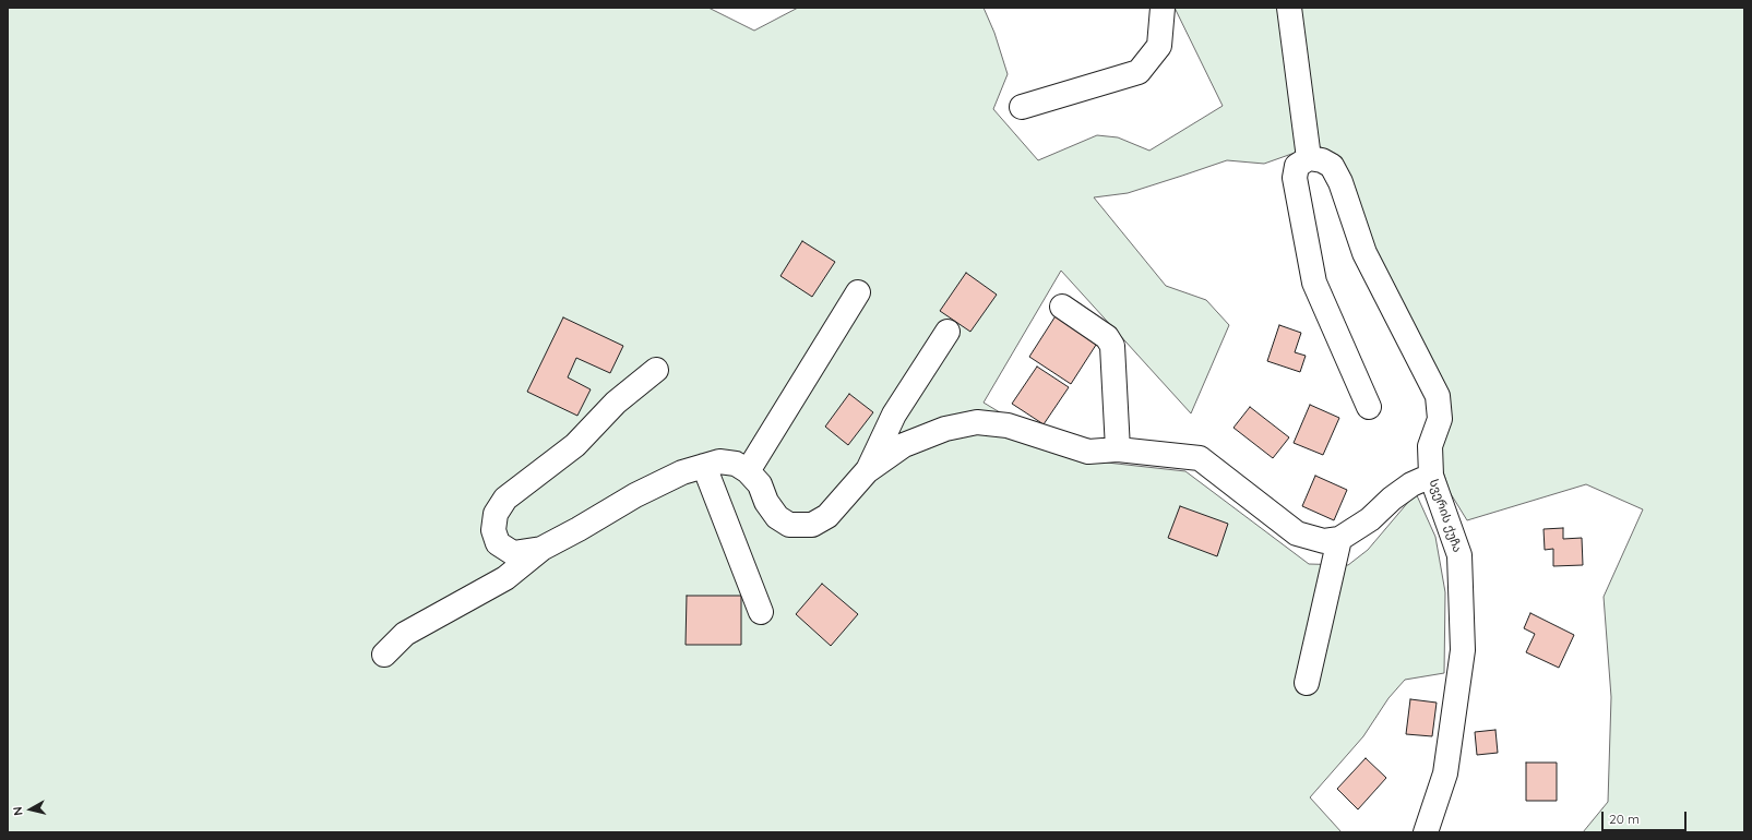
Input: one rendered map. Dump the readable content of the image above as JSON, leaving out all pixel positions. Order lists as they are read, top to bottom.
{
  "streets": {
    "street": ["სვერის ქუჩა"]
  },
  "scale_bar": "20 m",
  "north": "left"
}
